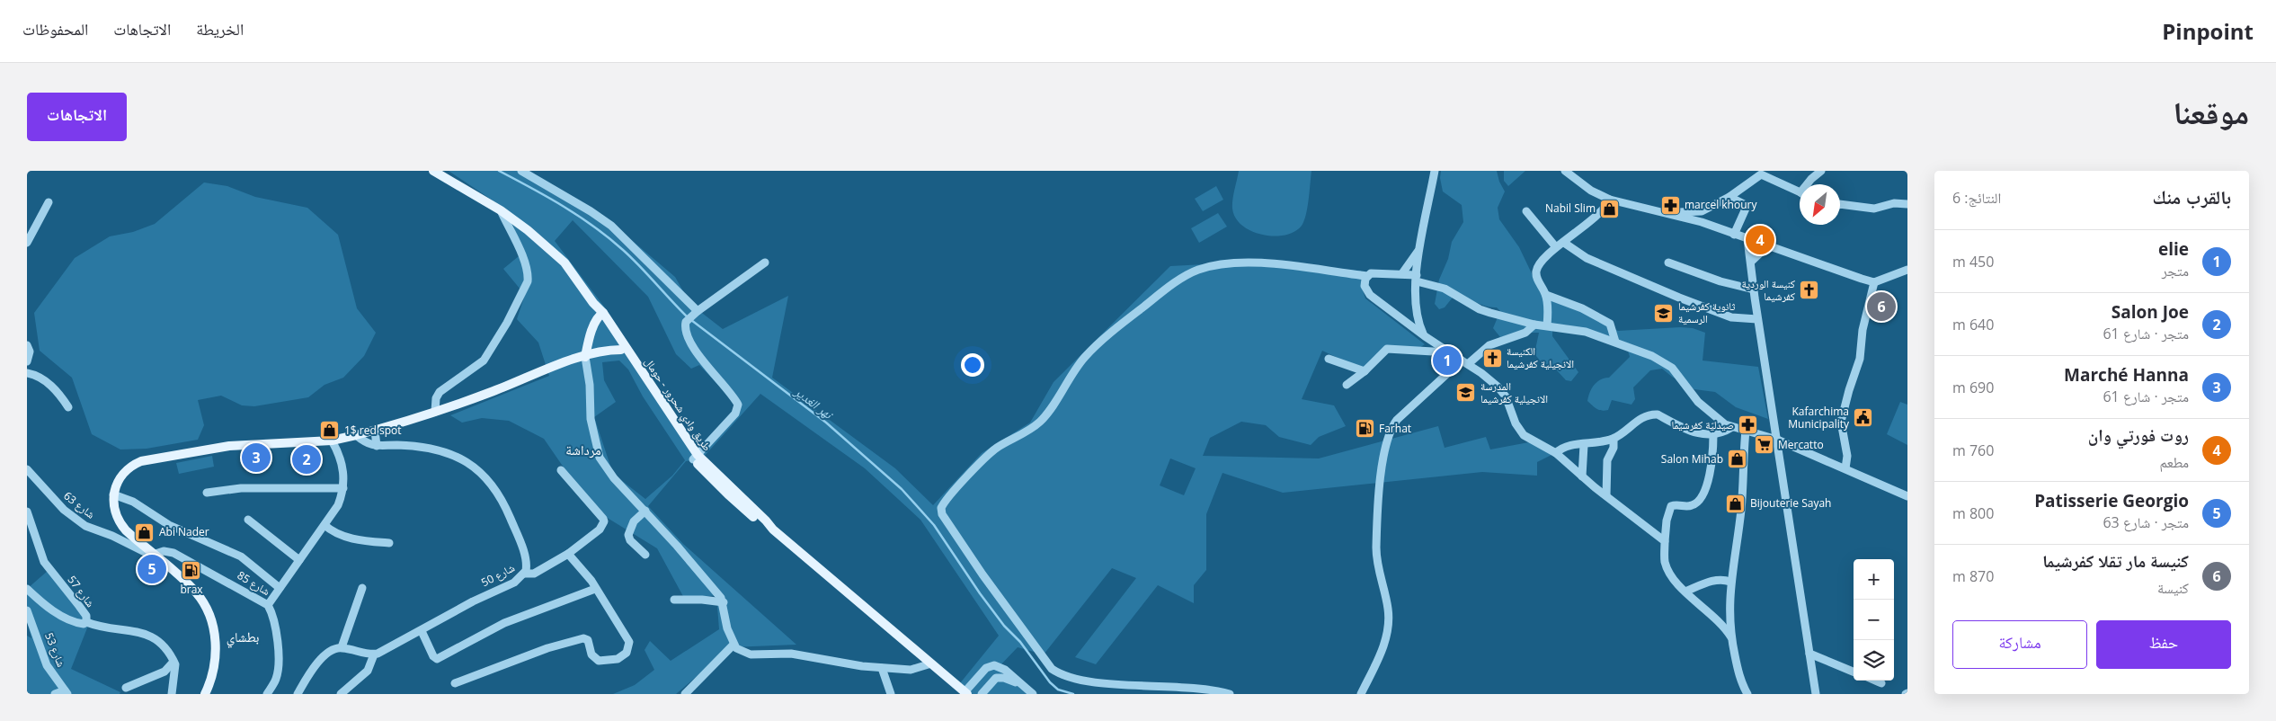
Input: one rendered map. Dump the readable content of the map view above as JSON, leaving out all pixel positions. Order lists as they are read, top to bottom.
{
  "streets": {
    "main road": ["طريق وادي شحرور - حومال"],
    "street": [
      "شارع 63",
      "شارع 50",
      "شارع 85",
      "شارع 57",
      "شارع 53"
    ]
  },
  "districts": ["مرداشة", "بطشاي"],
  "water": ["نهر الغدير"],
  "places": {
    "pharmacy": ["marcel khoury", "صيدليّة كفرشيما"],
    "shop": [
      "Nabil Slim",
      "1$ red spot",
      "Salon Mihab",
      "Bijouterie Sayah",
      "Abi Nader"
    ],
    "church": ["كنيسة الوردية كفرشيما", "الكنيسة الانجيلية كفرشيما"],
    "school or university": ["ثانوية كفرشيما الرسمية", "المدرسة الانجيلية كفرشيما"],
    "public building": ["Kafarchima Municipality"],
    "fuel station": ["Farhat", "brax"],
    "supermarket": ["Mercatto"]
  },
  "north": "bottom left",
  "page": {
    "header": "Pinpoint",
    "nav": ["الخريطة", "الاتجاهات", "المحفوظات"],
    "title": "موقعنا",
    "buttons": [
      "الاتجاهات",
      ["حفظ", "مشاركة"]
    ],
    "heading": ["بالقرب منك", "النتائج: 6"],
    "pins": [
      "4",
      "6",
      "1",
      "3",
      "2",
      "5"
    ],
    "list": [
      {
        "mark": "1",
        "name": "elie",
        "note": "متجر",
        "value": "450 m"
      },
      {
        "mark": "2",
        "name": "Salon Joe",
        "note": "متجر · شارع 61",
        "value": "640 m"
      },
      {
        "mark": "3",
        "name": "Marché Hanna",
        "note": "متجر · شارع 61",
        "value": "690 m"
      },
      {
        "mark": "4",
        "name": "روت فورتي وان",
        "note": "مطعم",
        "value": "760 m"
      },
      {
        "mark": "5",
        "name": "Patisserie Georgio",
        "note": "متجر · شارع 63",
        "value": "800 m"
      },
      {
        "mark": "6",
        "name": "كنيسة مار تقلا كفرشيما",
        "note": "كنيسة",
        "value": "870 m"
      }
    ],
    "map_buttons": ["+", "−"]
  }
}
